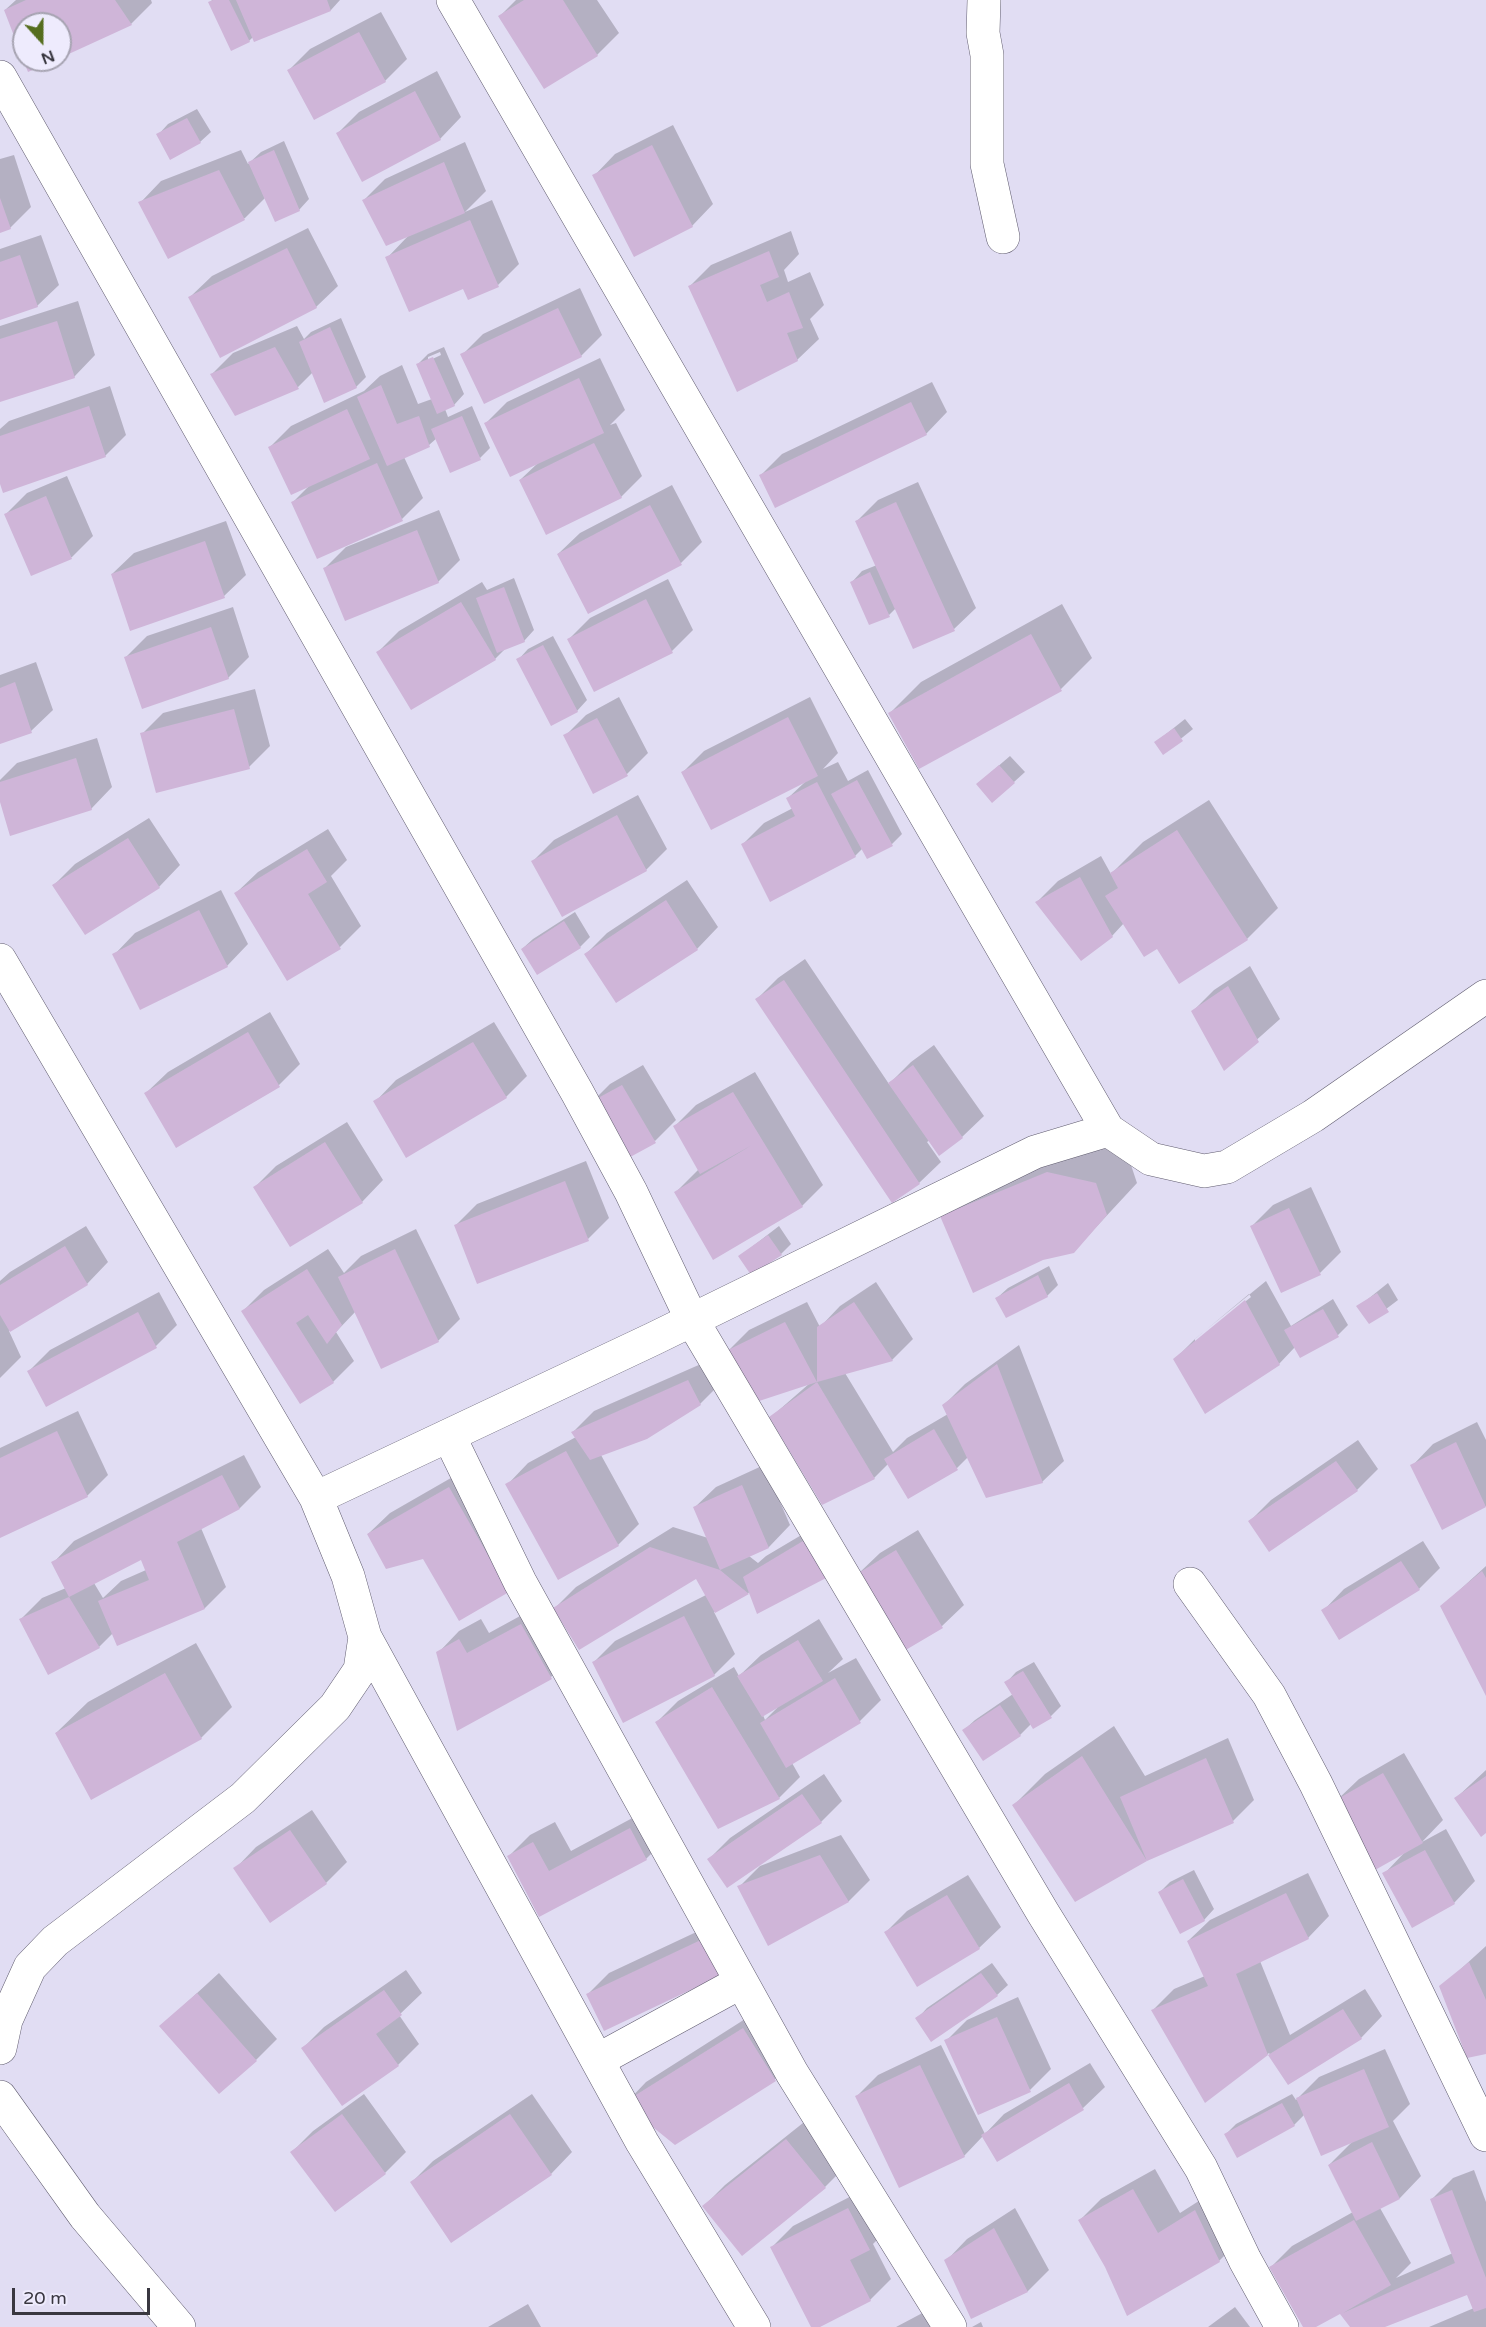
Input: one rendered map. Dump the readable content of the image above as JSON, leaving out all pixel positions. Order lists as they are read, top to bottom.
{
  "scale_bar": "20 m",
  "north": "bottom"
}
